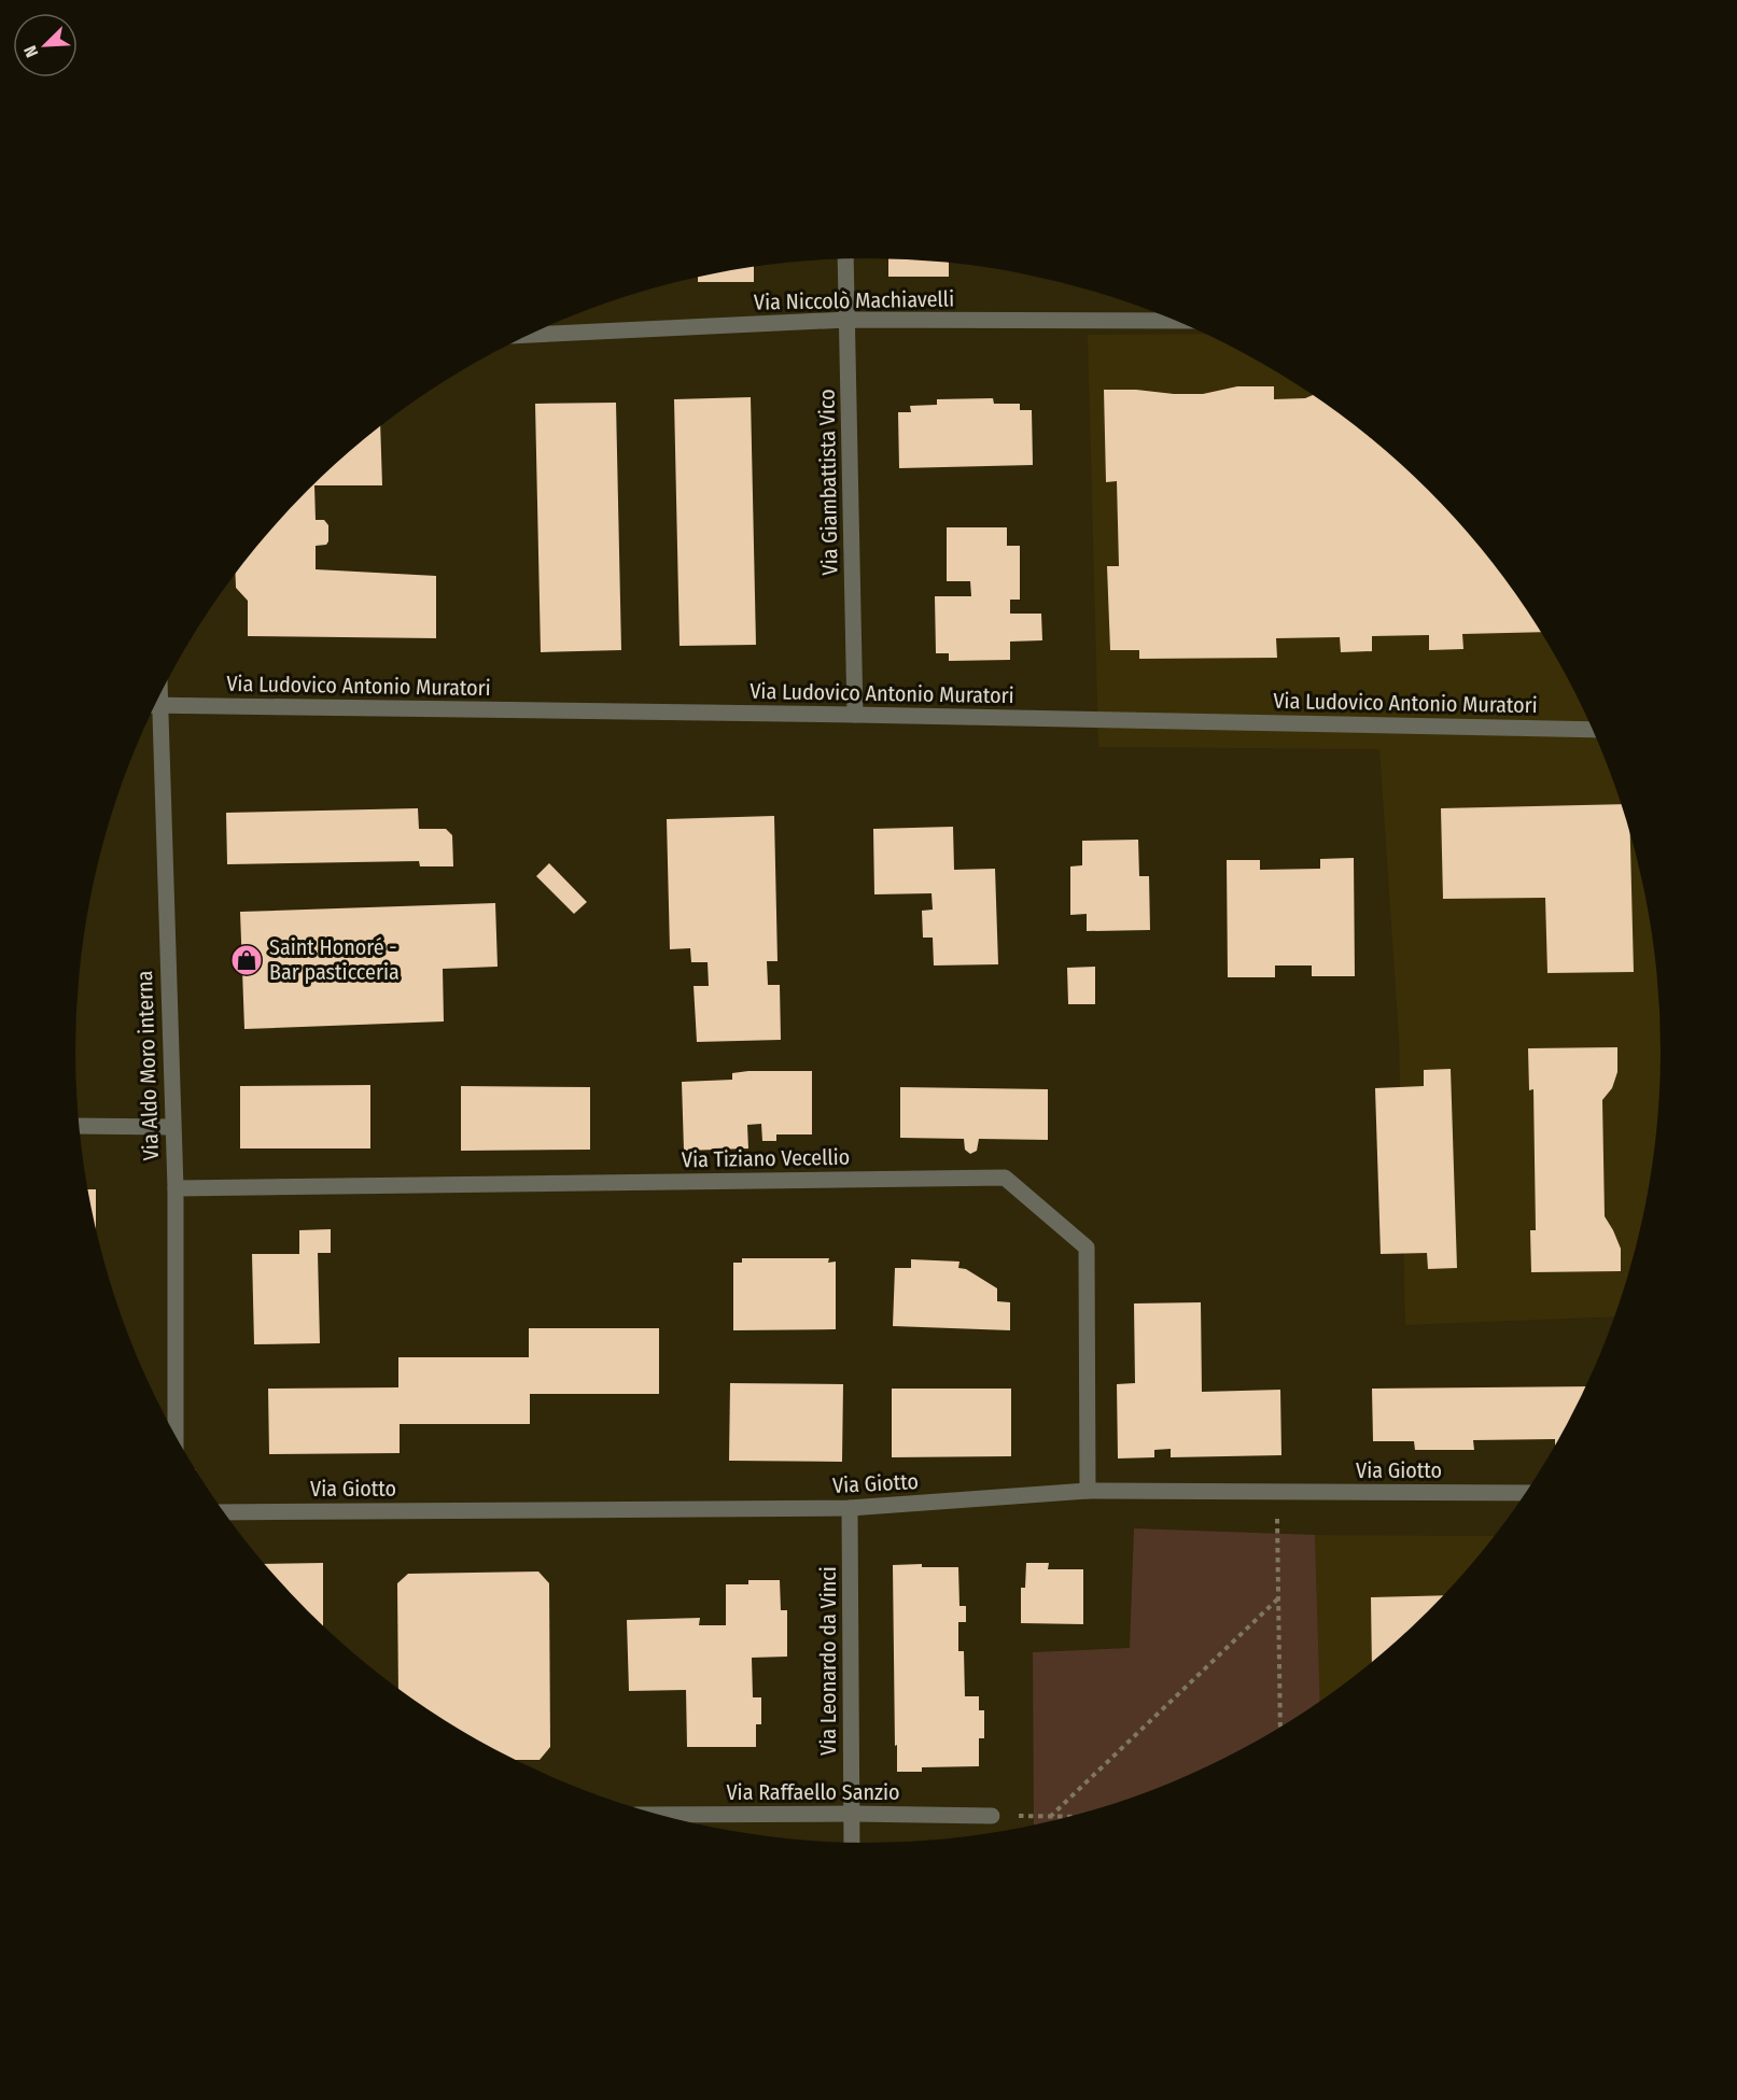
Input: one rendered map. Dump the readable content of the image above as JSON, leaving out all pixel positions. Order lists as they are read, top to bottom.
{
  "streets": {
    "street": [
      "Via Niccolò Machiavelli",
      "Via Giambattista Vico",
      "Via Ludovico Antonio Muratori",
      "Via Aldo Moro interna",
      "Via Tiziano Vecellio",
      "Via Giotto",
      "Via Leonardo da Vinci",
      "Via Raffaello Sanzio"
    ]
  },
  "crossings": [
    ["Via Niccolò Machiavelli", "Via Giambattista Vico"],
    ["Via Giambattista Vico", "Via Ludovico Antonio Muratori"],
    ["Via Aldo Moro interna", "Via Tiziano Vecellio"],
    ["Via Tiziano Vecellio", "Via Giotto"],
    ["Via Giotto", "Via Leonardo da Vinci"],
    ["Via Leonardo da Vinci", "Via Raffaello Sanzio"]
  ],
  "places": {
    "shop": ["Saint Honoré - Bar pasticceria"]
  },
  "north": "bottom left"
}
